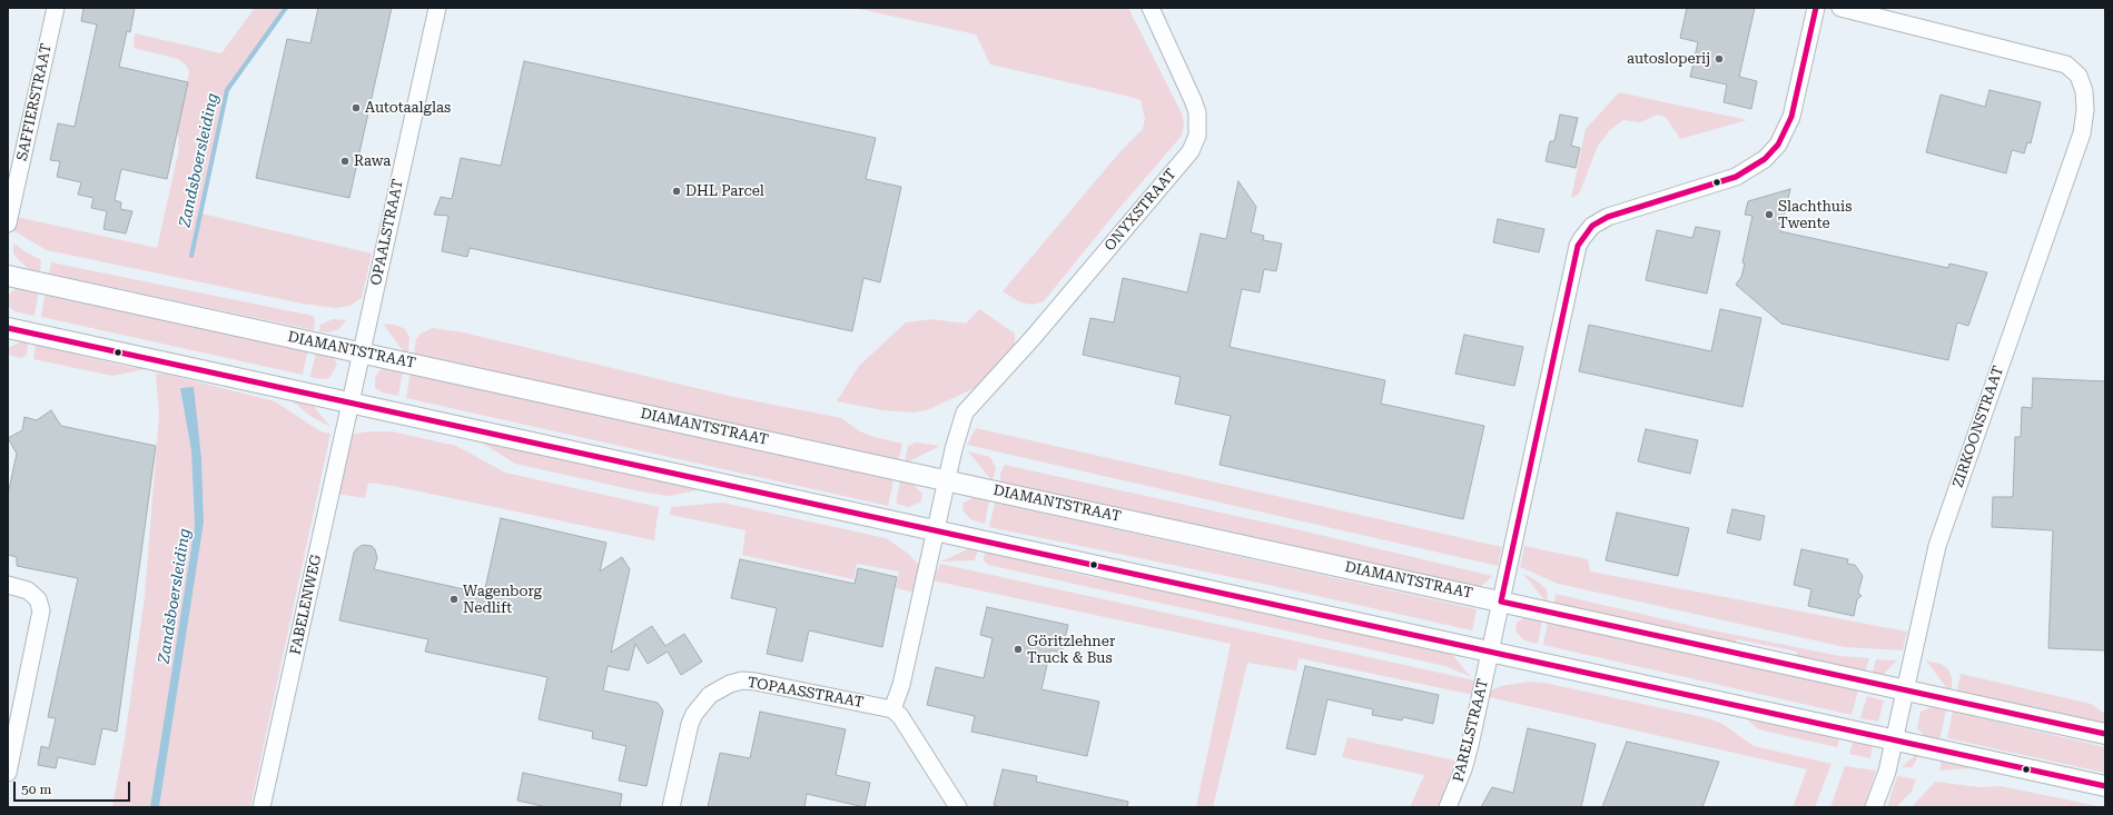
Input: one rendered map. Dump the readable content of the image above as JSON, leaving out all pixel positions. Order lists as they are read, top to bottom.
{
  "streets": {
    "main road": ["DIAMANTSTRAAT"],
    "street": [
      "SAFFIERSTRAAT",
      "ONYXSTRAAT",
      "OPAALSTRAAT",
      "ZIRKOONSTRAAT",
      "FABELENWEG",
      "TOPAASSTRAAT",
      "PARELSTRAAT"
    ]
  },
  "crossings": [
    ["ONYXSTRAAT", "DIAMANTSTRAAT"],
    ["OPAALSTRAAT", "DIAMANTSTRAAT"],
    ["OPAALSTRAAT", "FABELENWEG"],
    ["DIAMANTSTRAAT", "ZIRKOONSTRAAT"],
    ["DIAMANTSTRAAT", "PARELSTRAAT"]
  ],
  "water": ["Zandsboersleiding"],
  "places": [
    "autosloperij",
    "Autotaalglas",
    "Rawa",
    "DHL Parcel",
    "Slachthuis Twente",
    "Wagenborg Nedlift",
    "Göritzlehner Truck & Bus"
  ],
  "scale_bar": "50 m"
}
